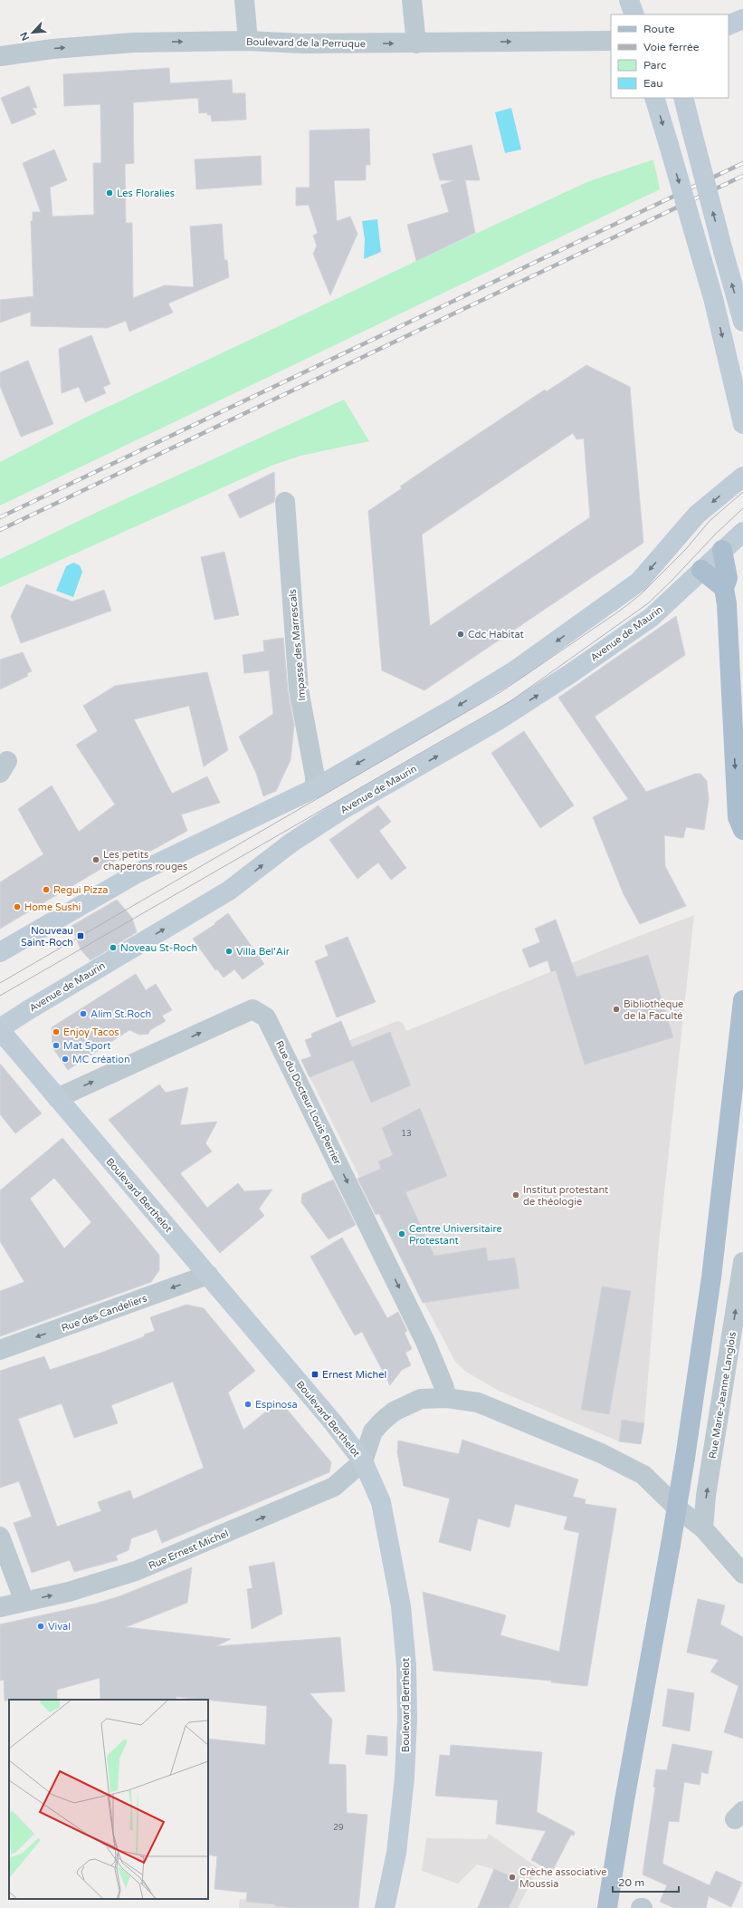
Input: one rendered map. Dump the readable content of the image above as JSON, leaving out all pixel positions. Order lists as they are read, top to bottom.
{
  "streets": {
    "street": [
      "Boulevard de la Perruque",
      "Avenue de Maurin",
      "Impasse des Marrescals",
      "Rue du Docteur Louis Perrier",
      "Boulevard Berthelot",
      "Rue des Candeliers",
      "Rue Marie-Jeanne Langlois",
      "Rue Ernest Michel"
    ]
  },
  "crossings": [
    ["Avenue de Maurin", "Boulevard Berthelot"],
    ["Rue du Docteur Louis Perrier", "Boulevard Berthelot"],
    ["Boulevard Berthelot", "Rue des Candeliers"],
    ["Boulevard Berthelot", "Rue Ernest Michel"]
  ],
  "one_way": [
    "Boulevard de la Perruque",
    "Rue des Candeliers",
    "Rue Marie-Jeanne Langlois",
    "Rue Ernest Michel"
  ],
  "places": {
    "other": [
      "Les Floralies",
      "Cdc Habitat",
      "Les petits chaperons rouges",
      "Regui Pizza",
      "Home Sushi",
      "Noveau St-Roch",
      "Villa Bel'Air",
      "Bibliothèque de la Faculté",
      "Alim St.Roch",
      "Enjoy Tacos",
      "Mat Sport",
      "MC création",
      "Institut protestant de théologie",
      "Centre Universitaire Protestant",
      "Espinosa",
      "Vival",
      "Crèche associative Moussia"
    ],
    "transit": ["Nouveau Saint-Roch", "Ernest Michel"]
  },
  "house_numbers": ["13", "29"],
  "legend": [
    "Route",
    "Voie ferrée",
    "Parc",
    "Eau"
  ],
  "scale_bar": "20 m",
  "north": "bottom left"
}
